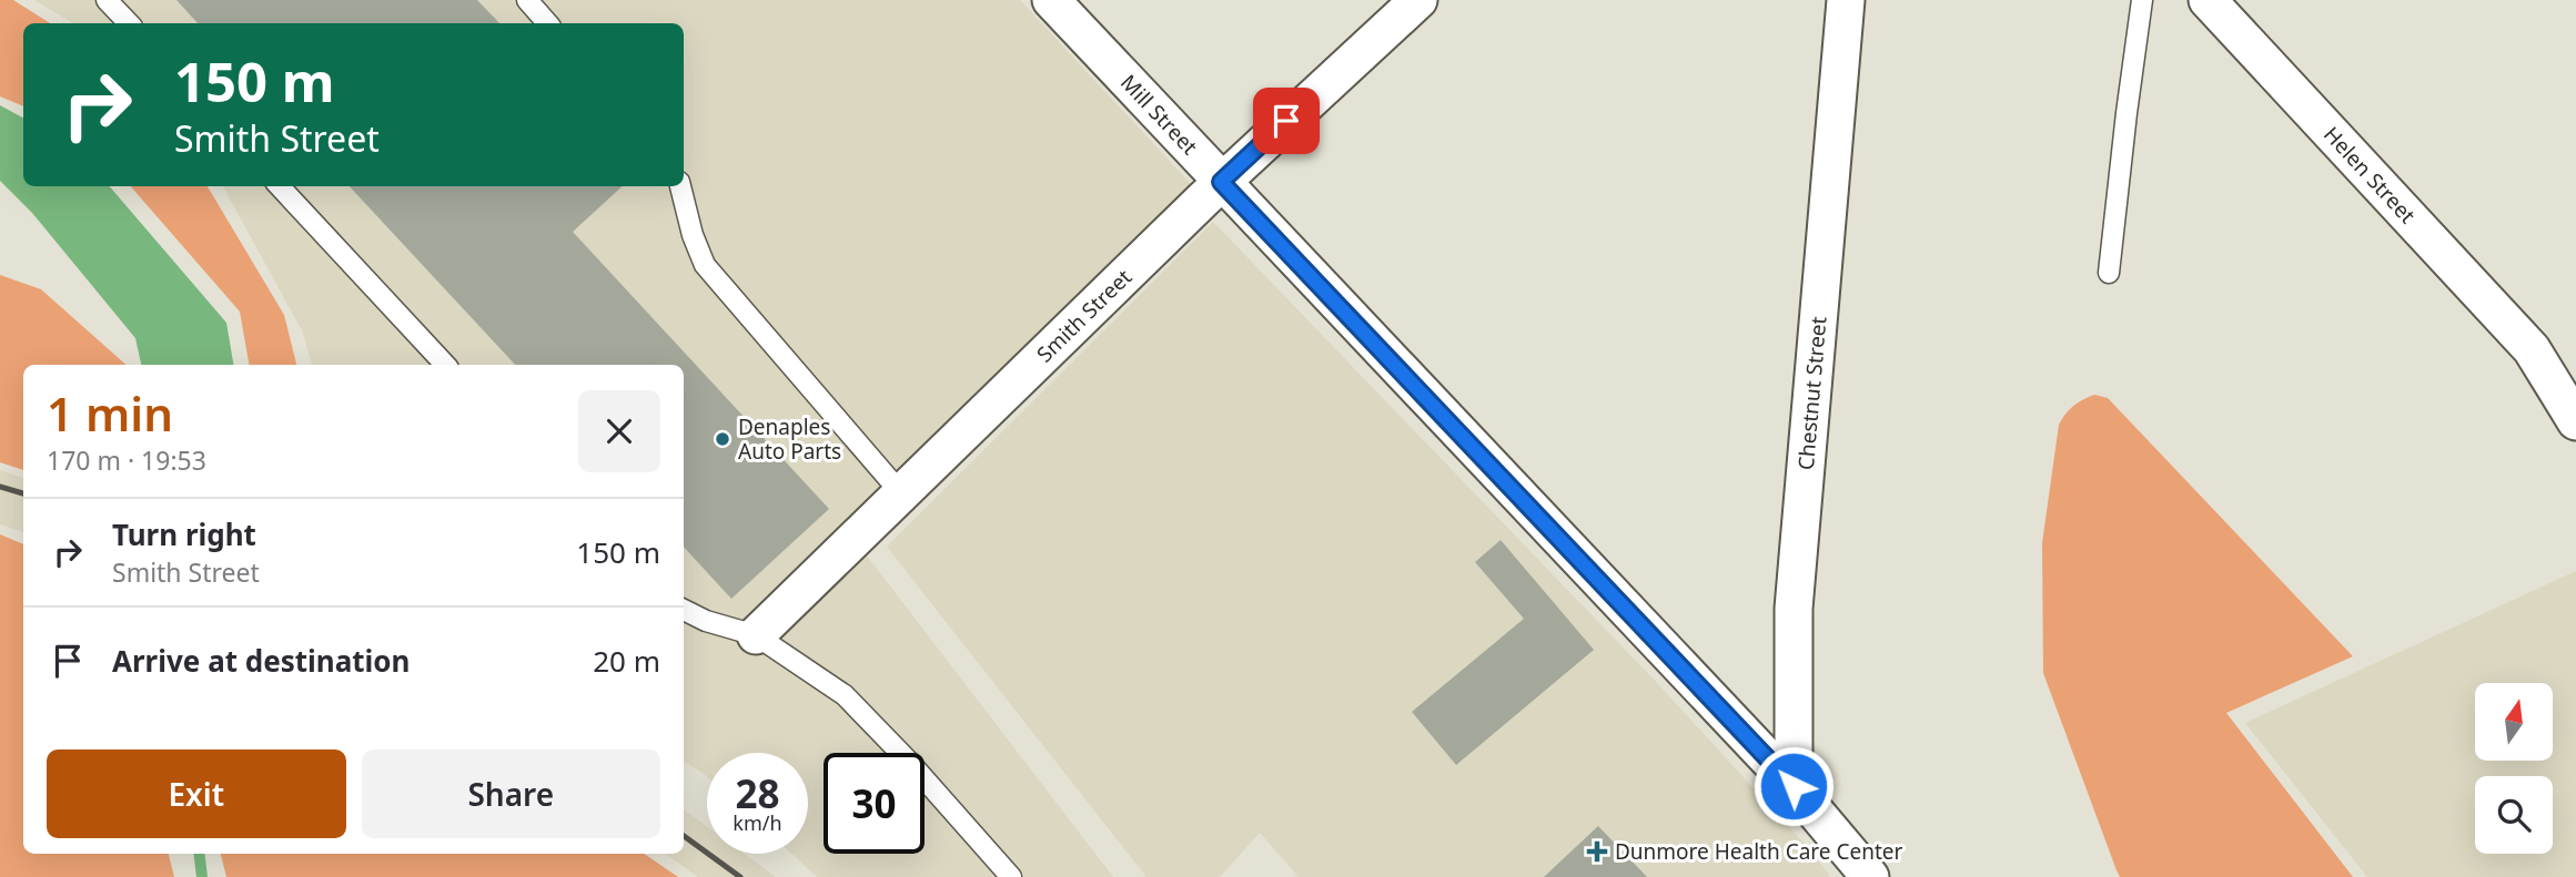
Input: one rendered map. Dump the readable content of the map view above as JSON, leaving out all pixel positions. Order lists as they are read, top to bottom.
{
  "streets": {
    "street": [
      "Mill Street",
      "Helen Street",
      "Smith Street",
      "Chestnut Street"
    ]
  },
  "crossings": [
    ["Mill Street", "Smith Street"],
    ["Mill Street", "Chestnut Street"]
  ],
  "places": {
    "other": ["Denaples Auto Parts"],
    "health": ["Dunmore Health Care Center"]
  },
  "north": "top",
  "page": {
    "turn": ["150 m", "Smith Street"],
    "heading": ["1 min", "170 m · 19:53"],
    "list": [
      {
        "name": "Turn right",
        "note": "Smith Street",
        "value": "150 m"
      },
      {
        "name": "Arrive at destination",
        "value": "20 m"
      }
    ],
    "buttons": ["Exit", "Share"],
    "speed": "28 km/h",
    "limit": "30"
  }
}
